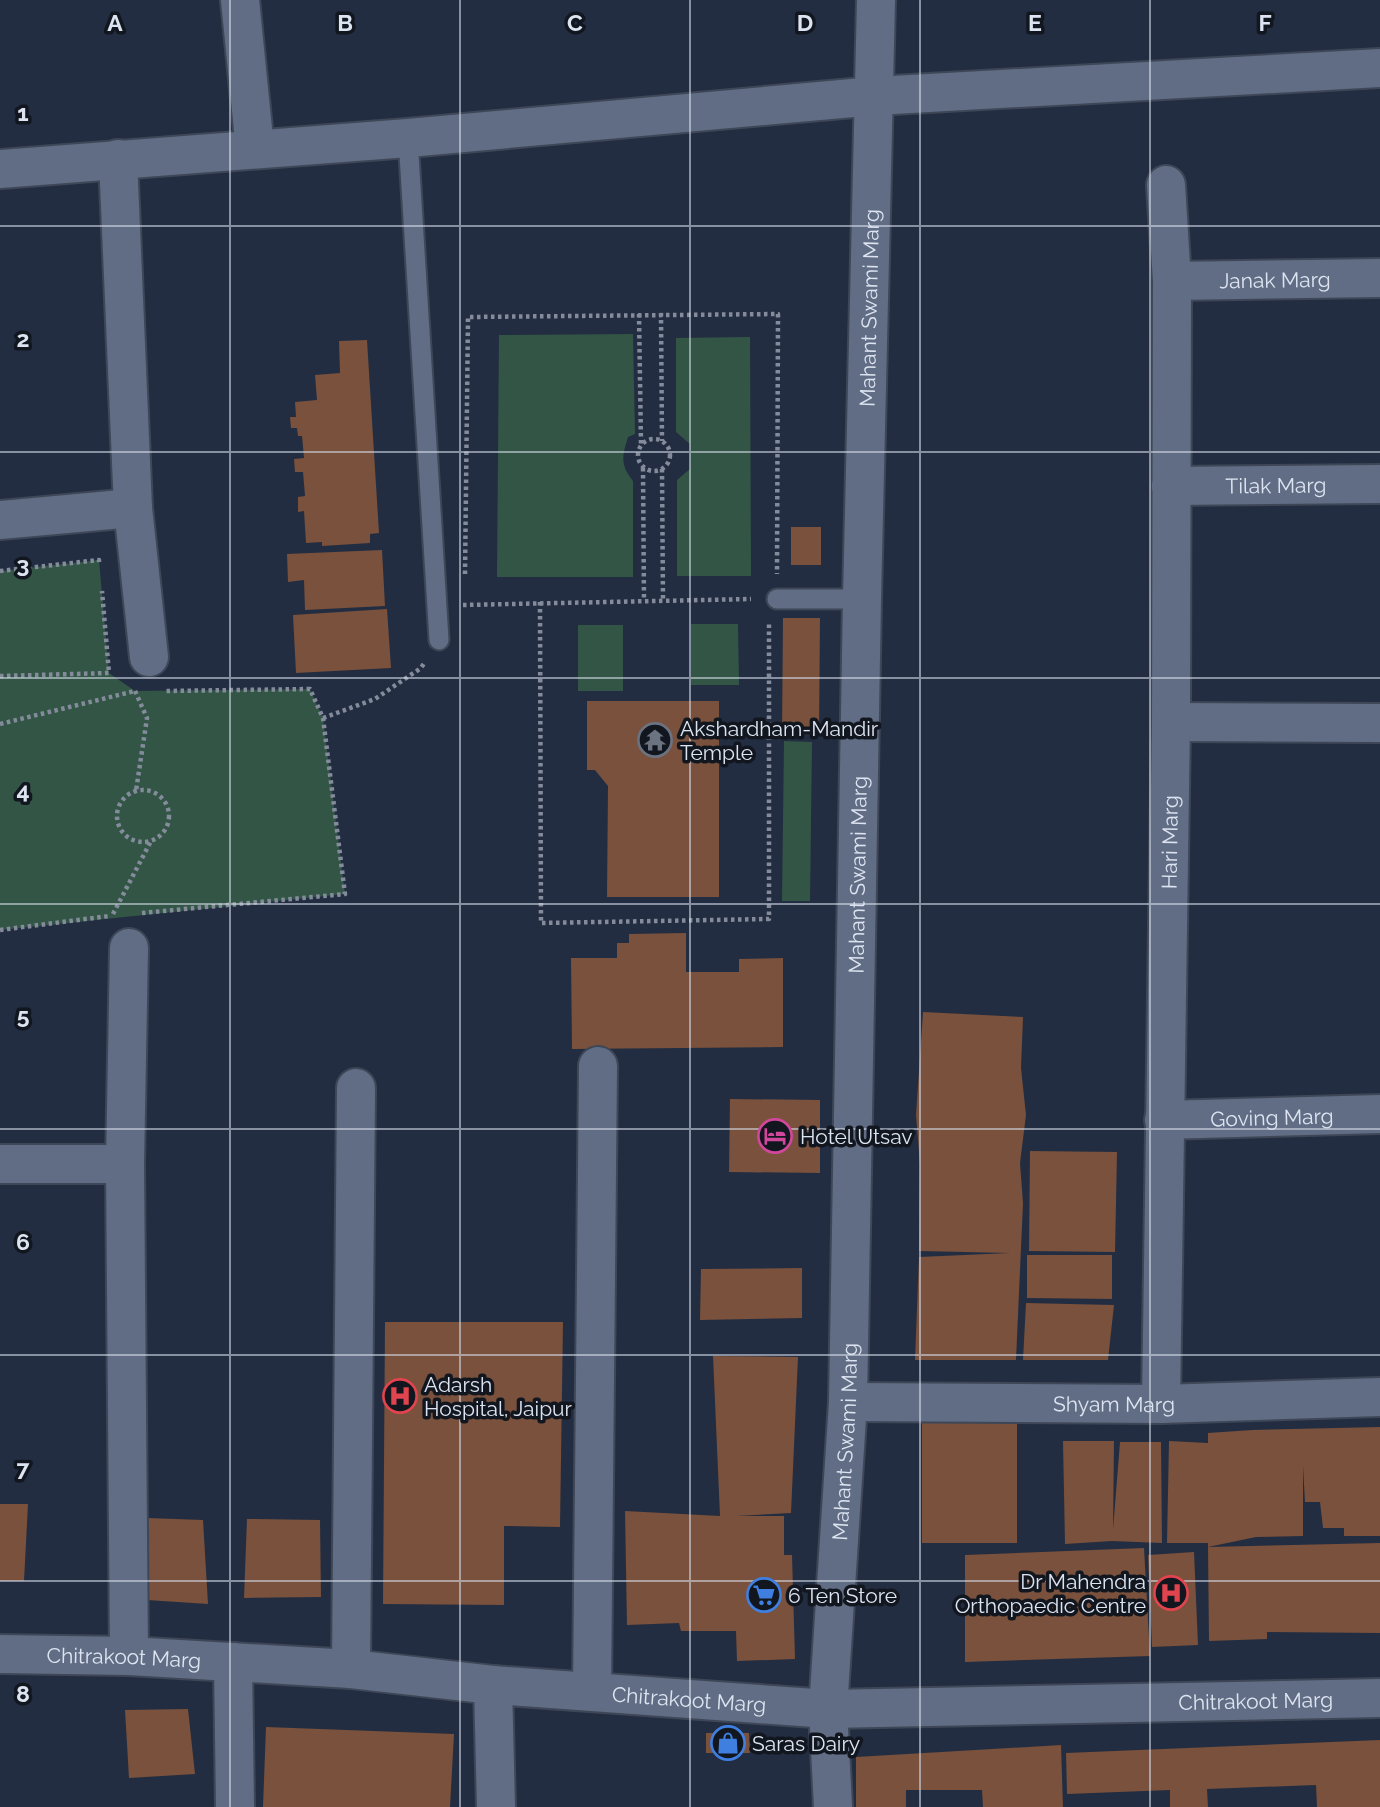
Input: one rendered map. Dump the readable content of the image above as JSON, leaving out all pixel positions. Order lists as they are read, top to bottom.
{
  "streets": {
    "street": [
      "Janak Marg",
      "Mahant Swami Marg",
      "Tilak Marg",
      "Hari Marg",
      "Goving Marg",
      "Shyam Marg",
      "Chitrakoot Marg"
    ]
  },
  "crossings": [
    ["Janak Marg", "Hari Marg"],
    ["Mahant Swami Marg", "Shyam Marg"],
    ["Mahant Swami Marg", "Chitrakoot Marg"],
    ["Tilak Marg", "Hari Marg"],
    ["Hari Marg", "Goving Marg"],
    ["Hari Marg", "Shyam Marg"]
  ],
  "places": {
    "temple": ["Akshardham-Mandir Temple"],
    "hotel": ["Hotel Utsav"],
    "hospital": ["Adarsh Hospital, Jaipur", "Dr Mahendra Orthopaedic Centre"],
    "supermarket": ["6 Ten Store"],
    "shop": ["Saras Dairy"]
  },
  "grid": {
    "columns": [
      "A",
      "B",
      "C",
      "D",
      "E",
      "F"
    ],
    "rows": [
      "1",
      "2",
      "3",
      "4",
      "5",
      "6",
      "7",
      "8"
    ]
  }
}
